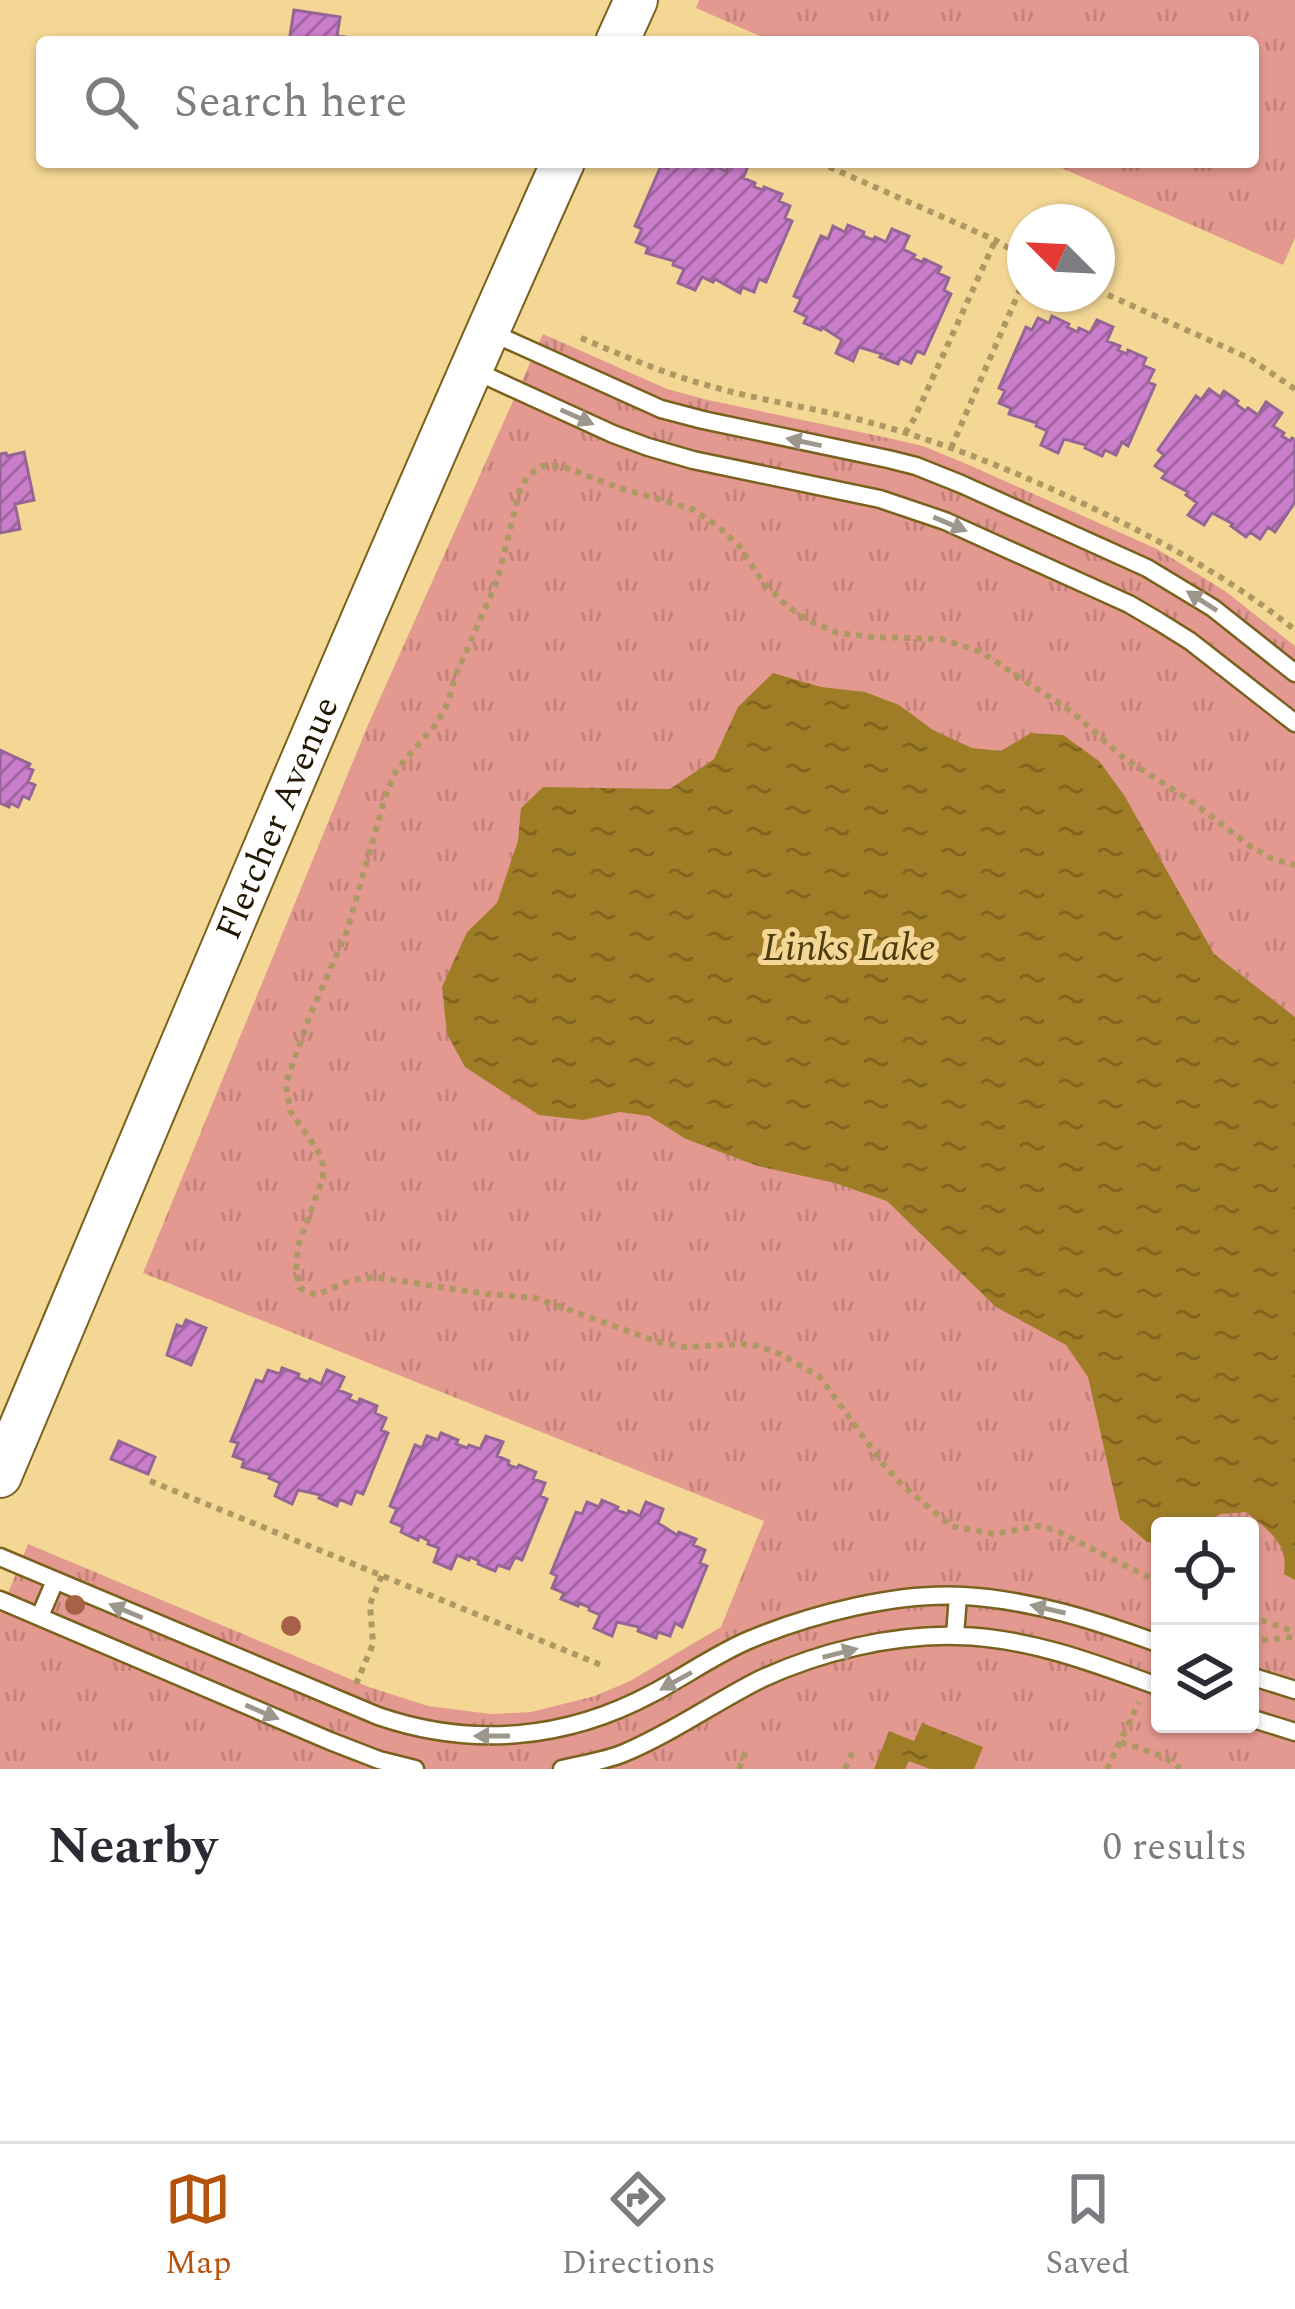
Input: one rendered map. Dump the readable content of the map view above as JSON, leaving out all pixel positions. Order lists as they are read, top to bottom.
{
  "streets": {
    "street": ["Fletcher Avenue"]
  },
  "water": ["Links Lake"],
  "north": "top left",
  "page": {
    "search": "Search here",
    "heading": ["Nearby", "0 results"],
    "nav": ["Map", "Directions", "Saved"]
  }
}
